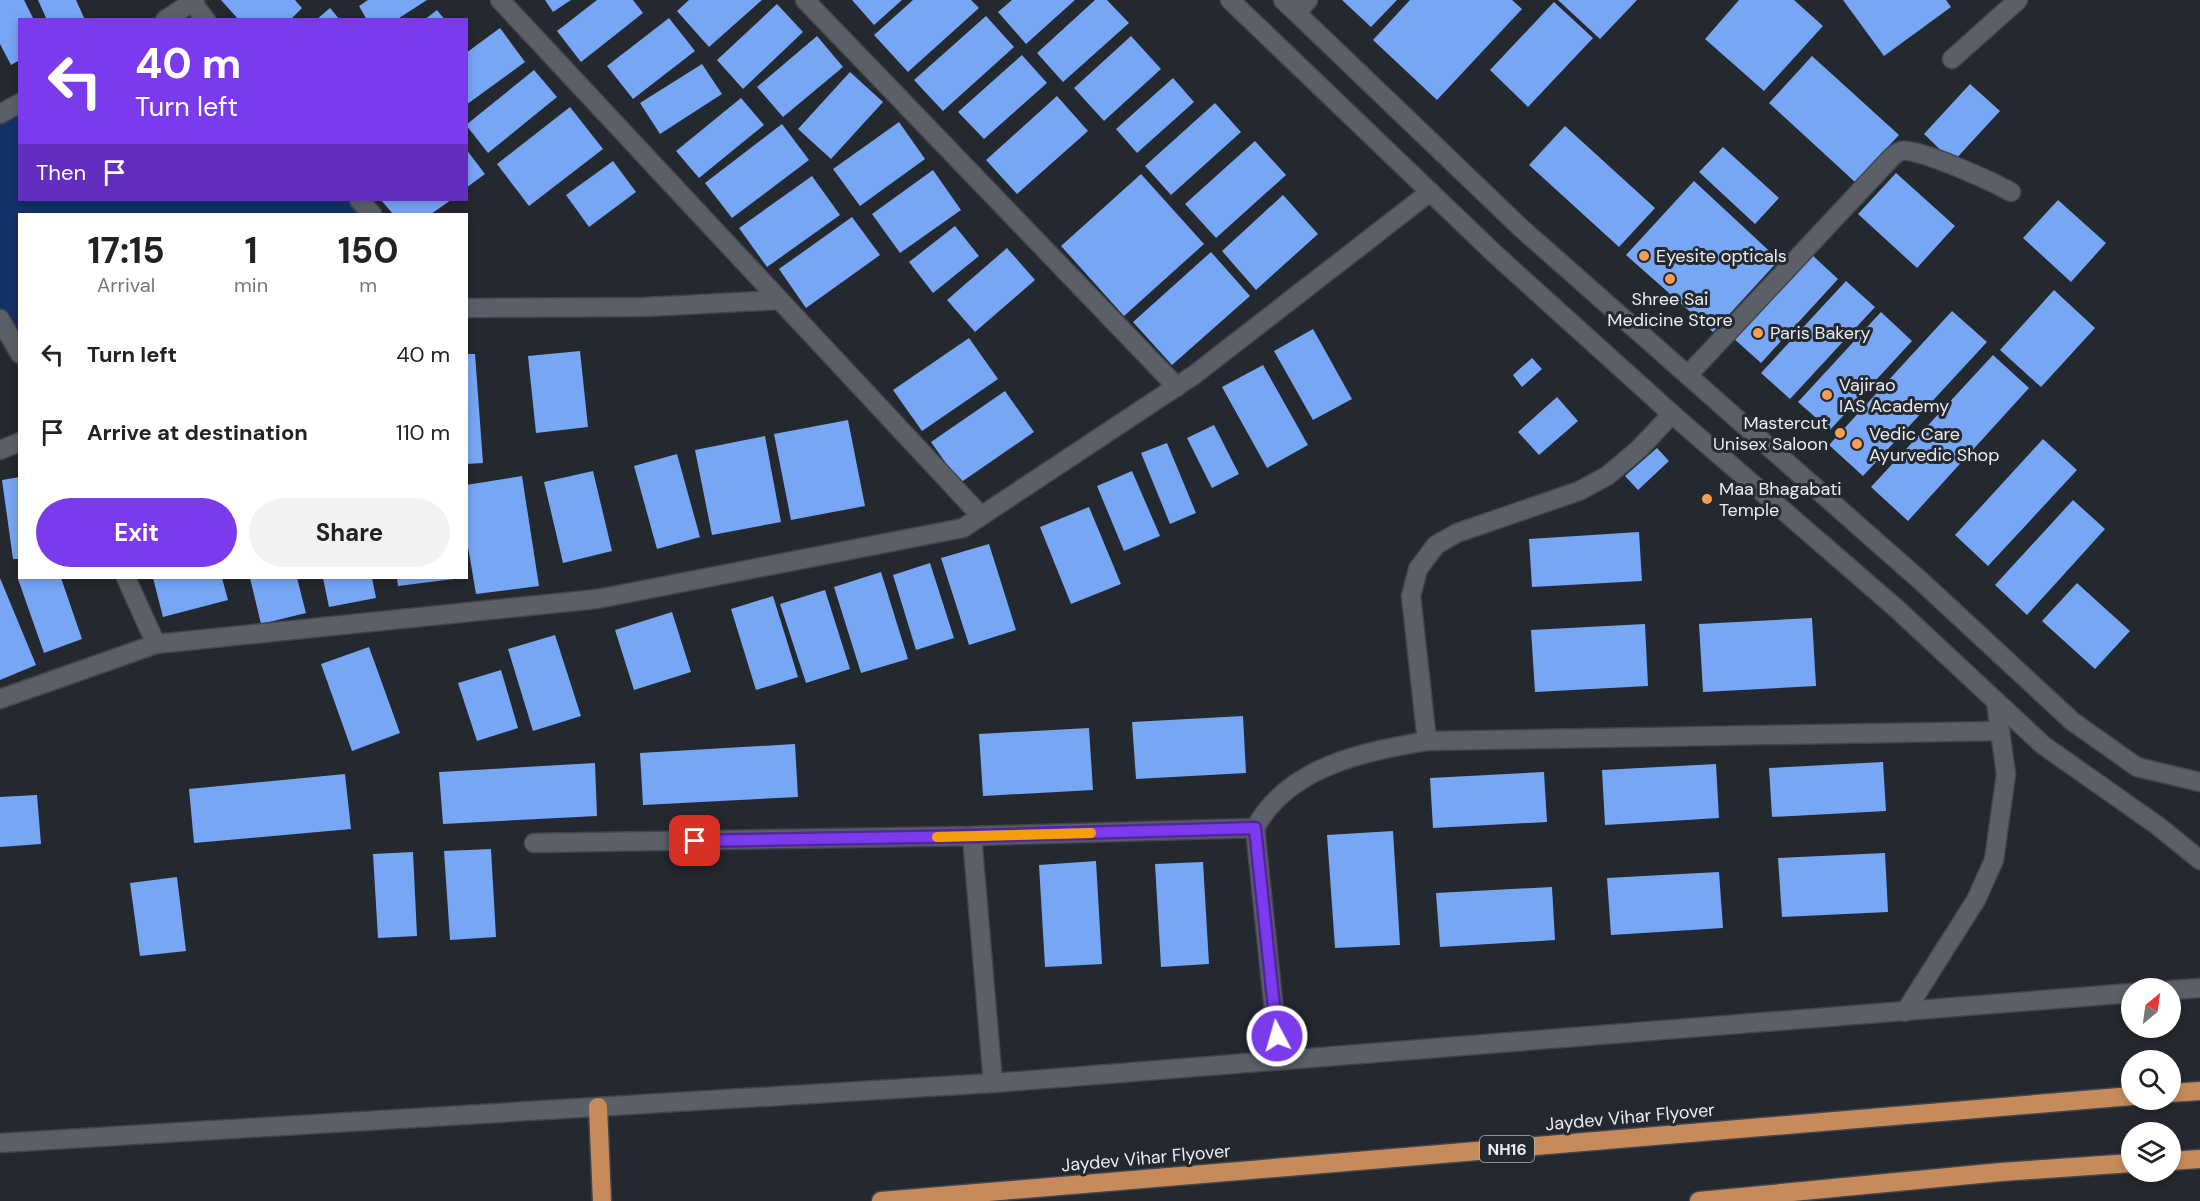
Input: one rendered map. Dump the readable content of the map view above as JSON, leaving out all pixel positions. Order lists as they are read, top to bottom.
{
  "streets": {
    "highway": ["Jaydev Vihar Flyover", "NH16"]
  },
  "places": [
    "Eyesite opticals",
    "Shree Sai Medicine Store",
    "Paris Bakery",
    "Vajirao IAS Academy",
    "Mastercut Unisex Saloon",
    "Vedic Care Ayurvedic Shop",
    "Maa Bhagabati Temple"
  ],
  "north": "top right",
  "page": {
    "turn": ["40 m", "Turn left"],
    "then": "Then",
    "eta": [
      "17:15",
      "Arrival",
      "1",
      "min",
      "150",
      "m"
    ],
    "list": [
      {
        "name": "Turn left",
        "value": "40 m"
      },
      {
        "name": "Arrive at destination",
        "value": "110 m"
      }
    ],
    "buttons": ["Exit", "Share"]
  }
}
